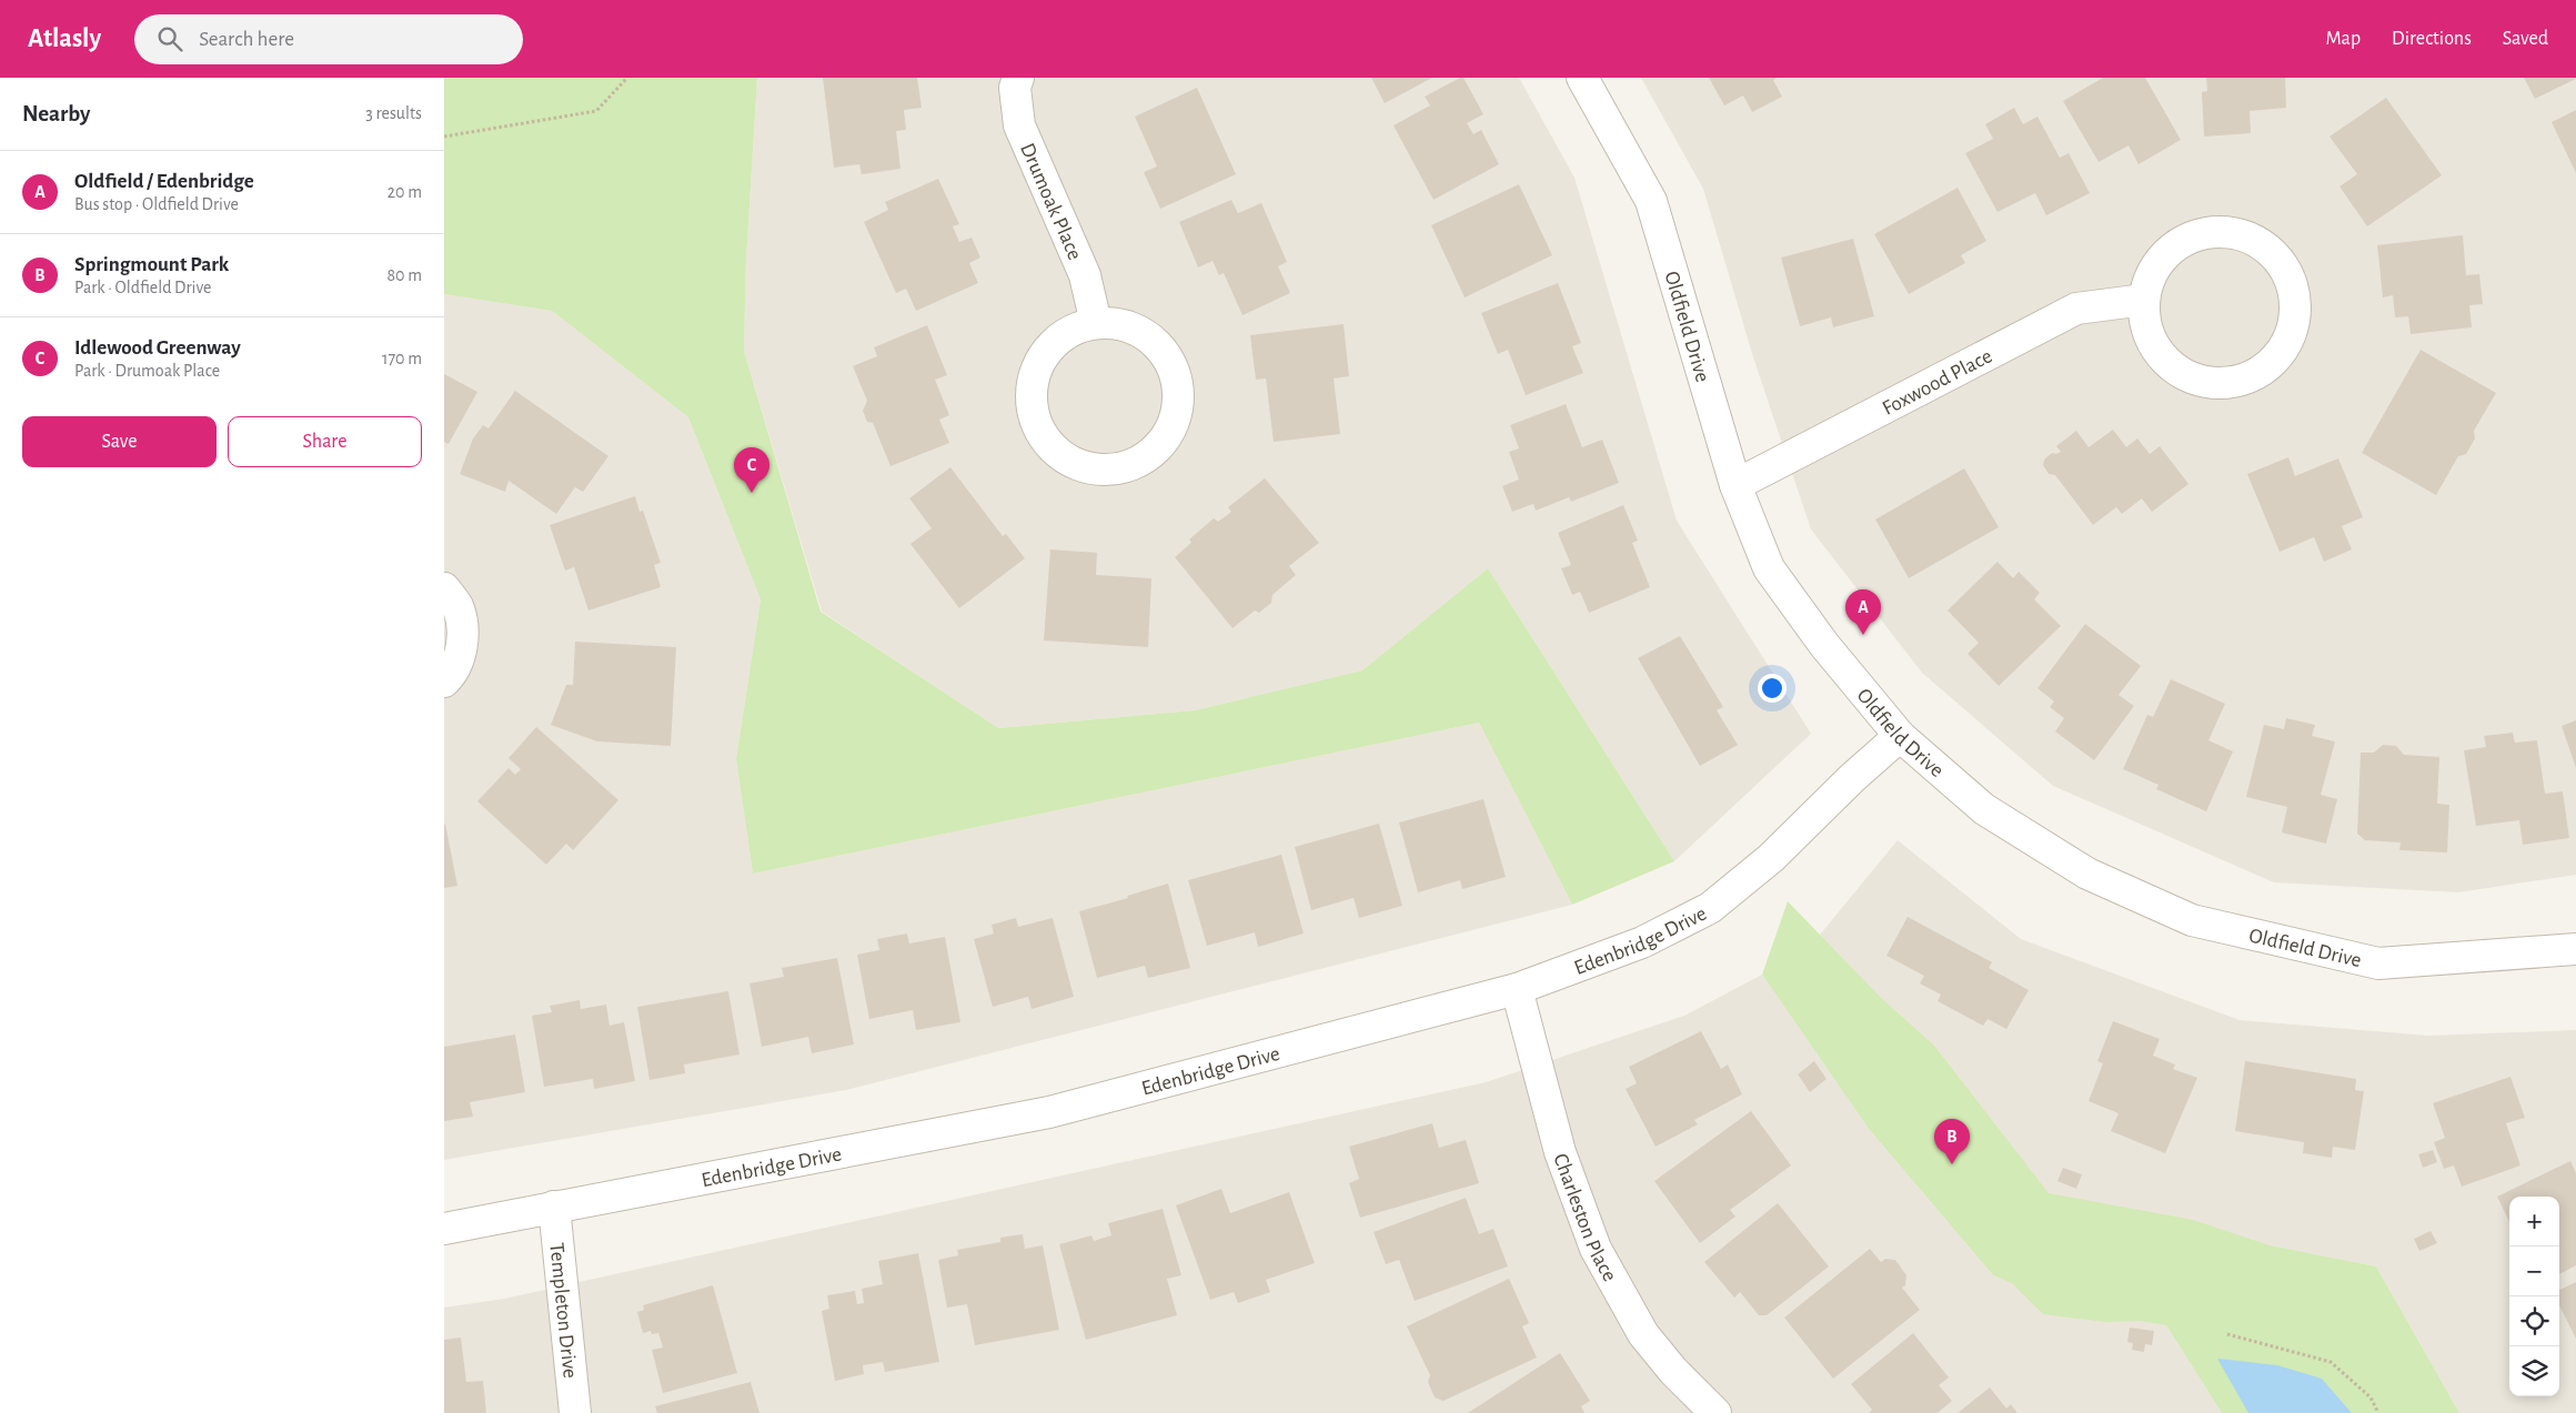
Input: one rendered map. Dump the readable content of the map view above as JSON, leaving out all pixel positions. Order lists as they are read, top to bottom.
{
  "streets": {
    "street": [
      "Drumoak Place",
      "Oldfield Drive",
      "Foxwood Place",
      "Edenbridge Drive",
      "Charleston Place",
      "Templeton Drive"
    ]
  },
  "crossings": [
    ["Oldfield Drive", "Foxwood Place"],
    ["Oldfield Drive", "Edenbridge Drive"],
    ["Edenbridge Drive", "Charleston Place"],
    ["Edenbridge Drive", "Templeton Drive"]
  ],
  "page": {
    "header": "Atlasly",
    "search": "Search here",
    "nav": ["Map", "Directions", "Saved"],
    "heading": ["Nearby", "3 results"],
    "list": [
      {
        "mark": "A",
        "name": "Oldfield / Edenbridge",
        "note": "Bus stop · Oldfield Drive",
        "value": "20 m"
      },
      {
        "mark": "B",
        "name": "Springmount Park",
        "note": "Park · Oldfield Drive",
        "value": "80 m"
      },
      {
        "mark": "C",
        "name": "Idlewood Greenway",
        "note": "Park · Drumoak Place",
        "value": "170 m"
      }
    ],
    "buttons": ["Save", "Share"],
    "pins": ["C", "A", "B"],
    "map_buttons": ["+", "−"]
  }
}
